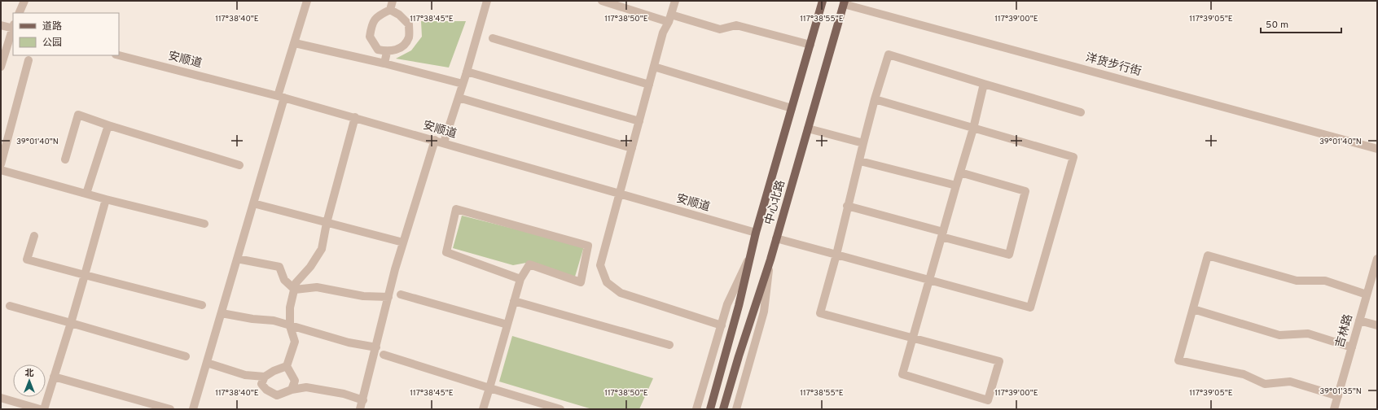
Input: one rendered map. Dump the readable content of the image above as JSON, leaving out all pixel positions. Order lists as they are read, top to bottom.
{
  "streets": {
    "main road": ["中心北路"],
    "street": ["安顺道", "洋货步行街", "吉林路"]
  },
  "crossings": [
    ["安顺道", "中心北路"],
    ["洋货步行街", "中心北路"]
  ],
  "legend": ["道路", "公园"],
  "scale_bar": "50 m",
  "north": "top",
  "coordinates": [
    "117°38'40\"E",
    "117°38'45\"E",
    "117°38'50\"E",
    "117°38'55\"E",
    "117°39'00\"E",
    "117°39'05\"E",
    "39°01'40\"N",
    "39°01'35\"N"
  ]
}
